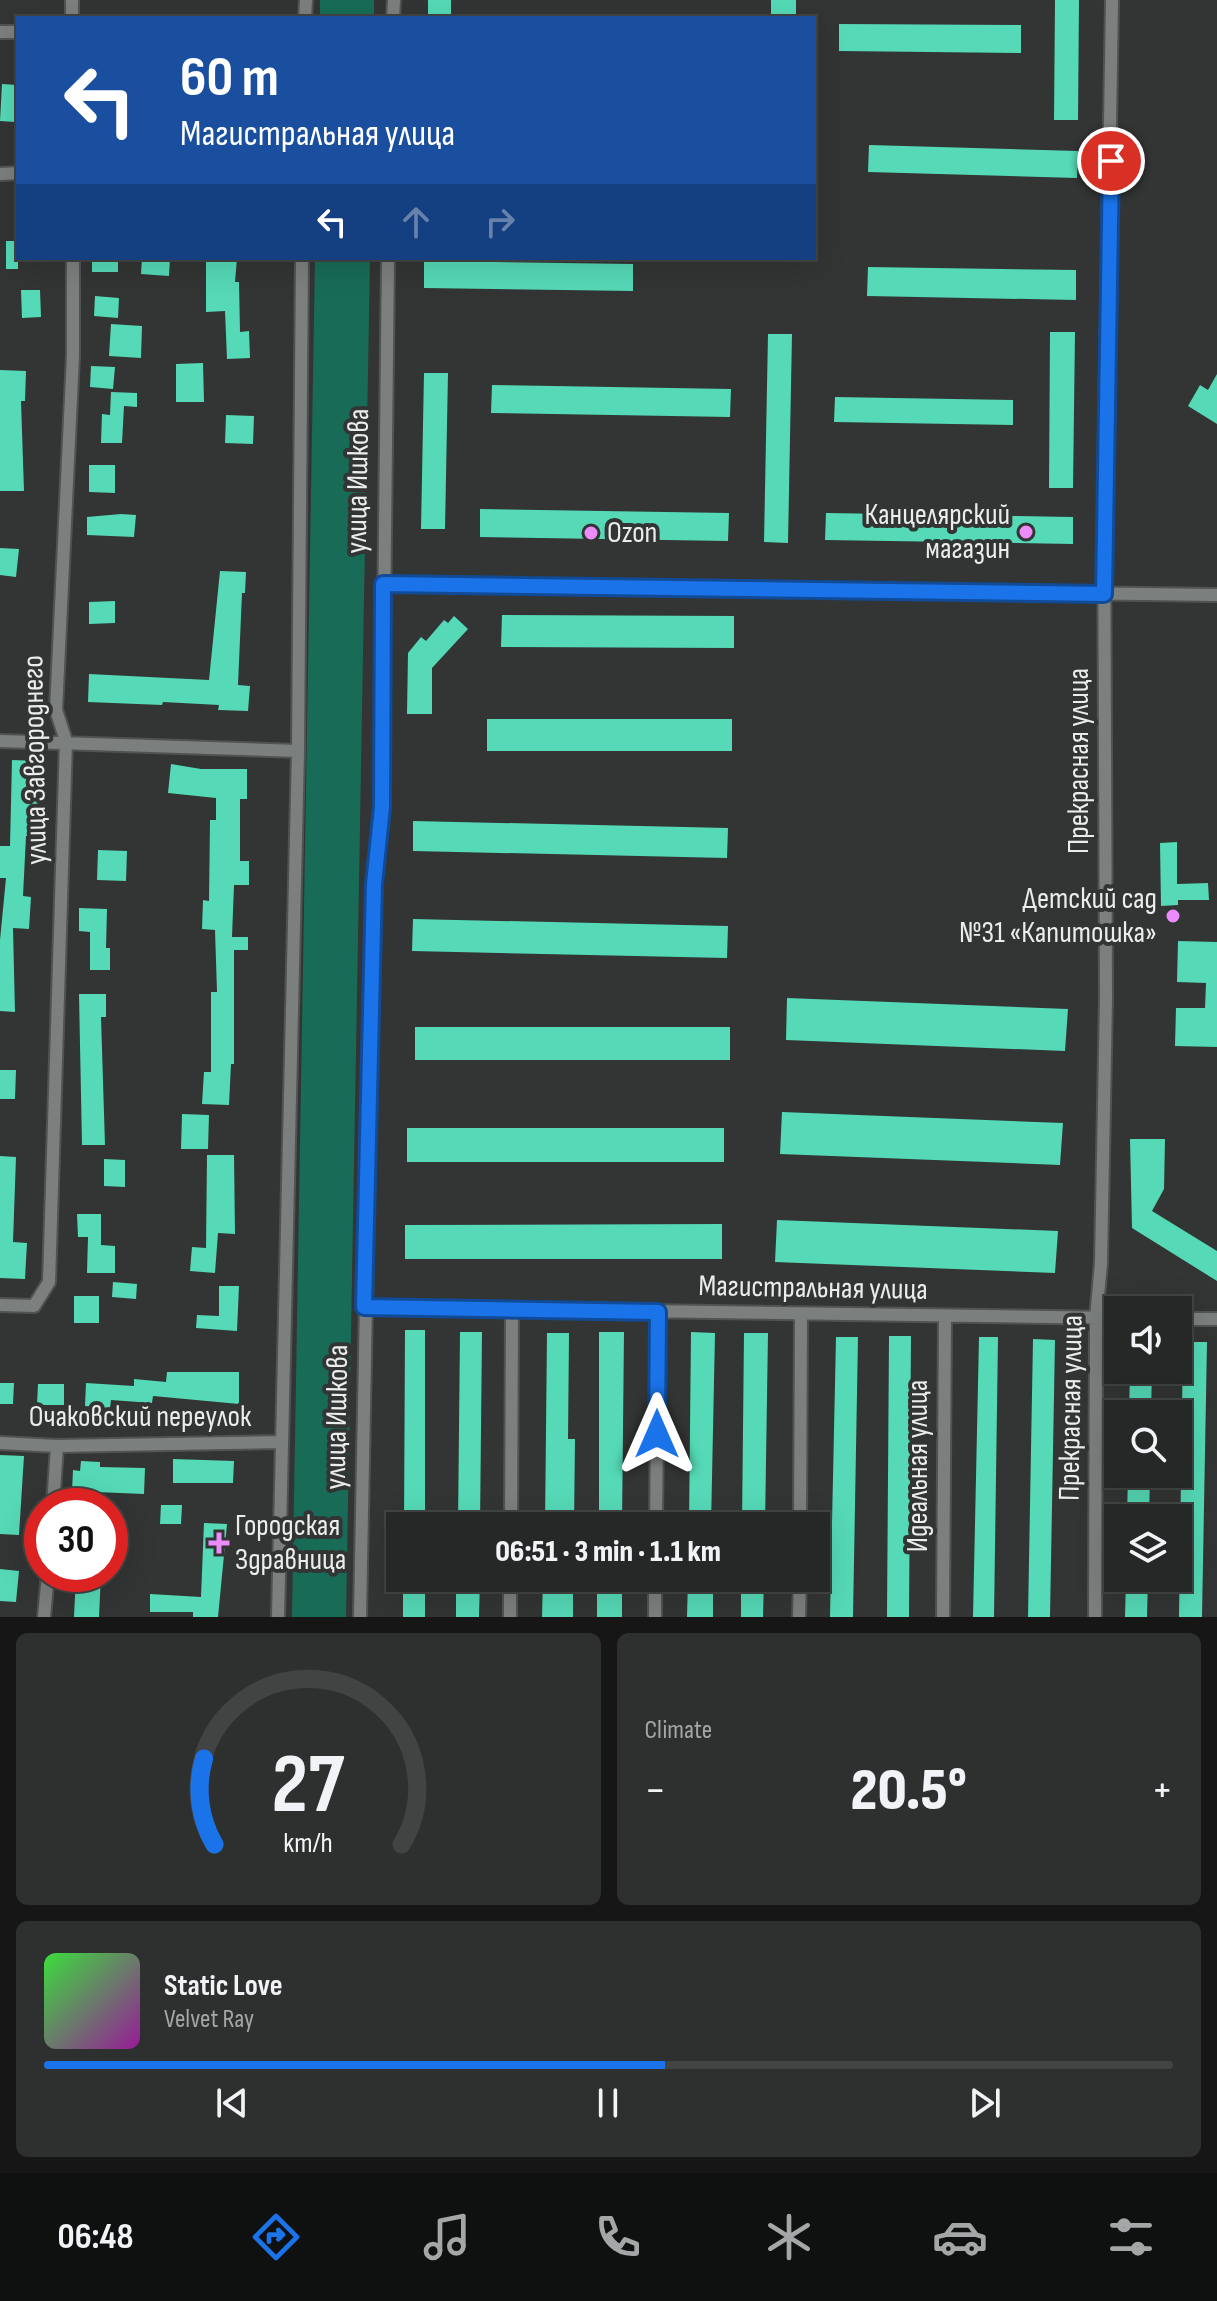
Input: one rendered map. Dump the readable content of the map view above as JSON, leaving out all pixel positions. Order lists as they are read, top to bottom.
{
  "streets": {
    "street": [
      "улица Ишкова",
      "улица Завгороднего",
      "Прекрасная улица",
      "Магистральная улица",
      "Очаковский переулок",
      "Идеальная улица"
    ]
  },
  "crossings": [
    ["улица Ишкова", "Магистральная улица"],
    ["улица Ишкова", "Очаковский переулок"],
    ["Прекрасная улица", "Магистральная улица"],
    ["Магистральная улица", "Идеальная улица"]
  ],
  "places": {
    "other": ["Канцелярский магазин", "Ozon", "Детский сад №31 «Капитошка»"],
    "health": ["Городская Здравница"]
  },
  "page": {
    "turn": ["60 m", "Магистральная улица"],
    "limit": "30",
    "trip": "06:51 · 3 min · 1.1 km",
    "tile": "Climate",
    "heat": ["−", "20.5°", "+"],
    "song": ["Static Love", "Velvet Ray"],
    "tabs": "06:48",
    "gauge": ["27", "km/h"]
  }
}
